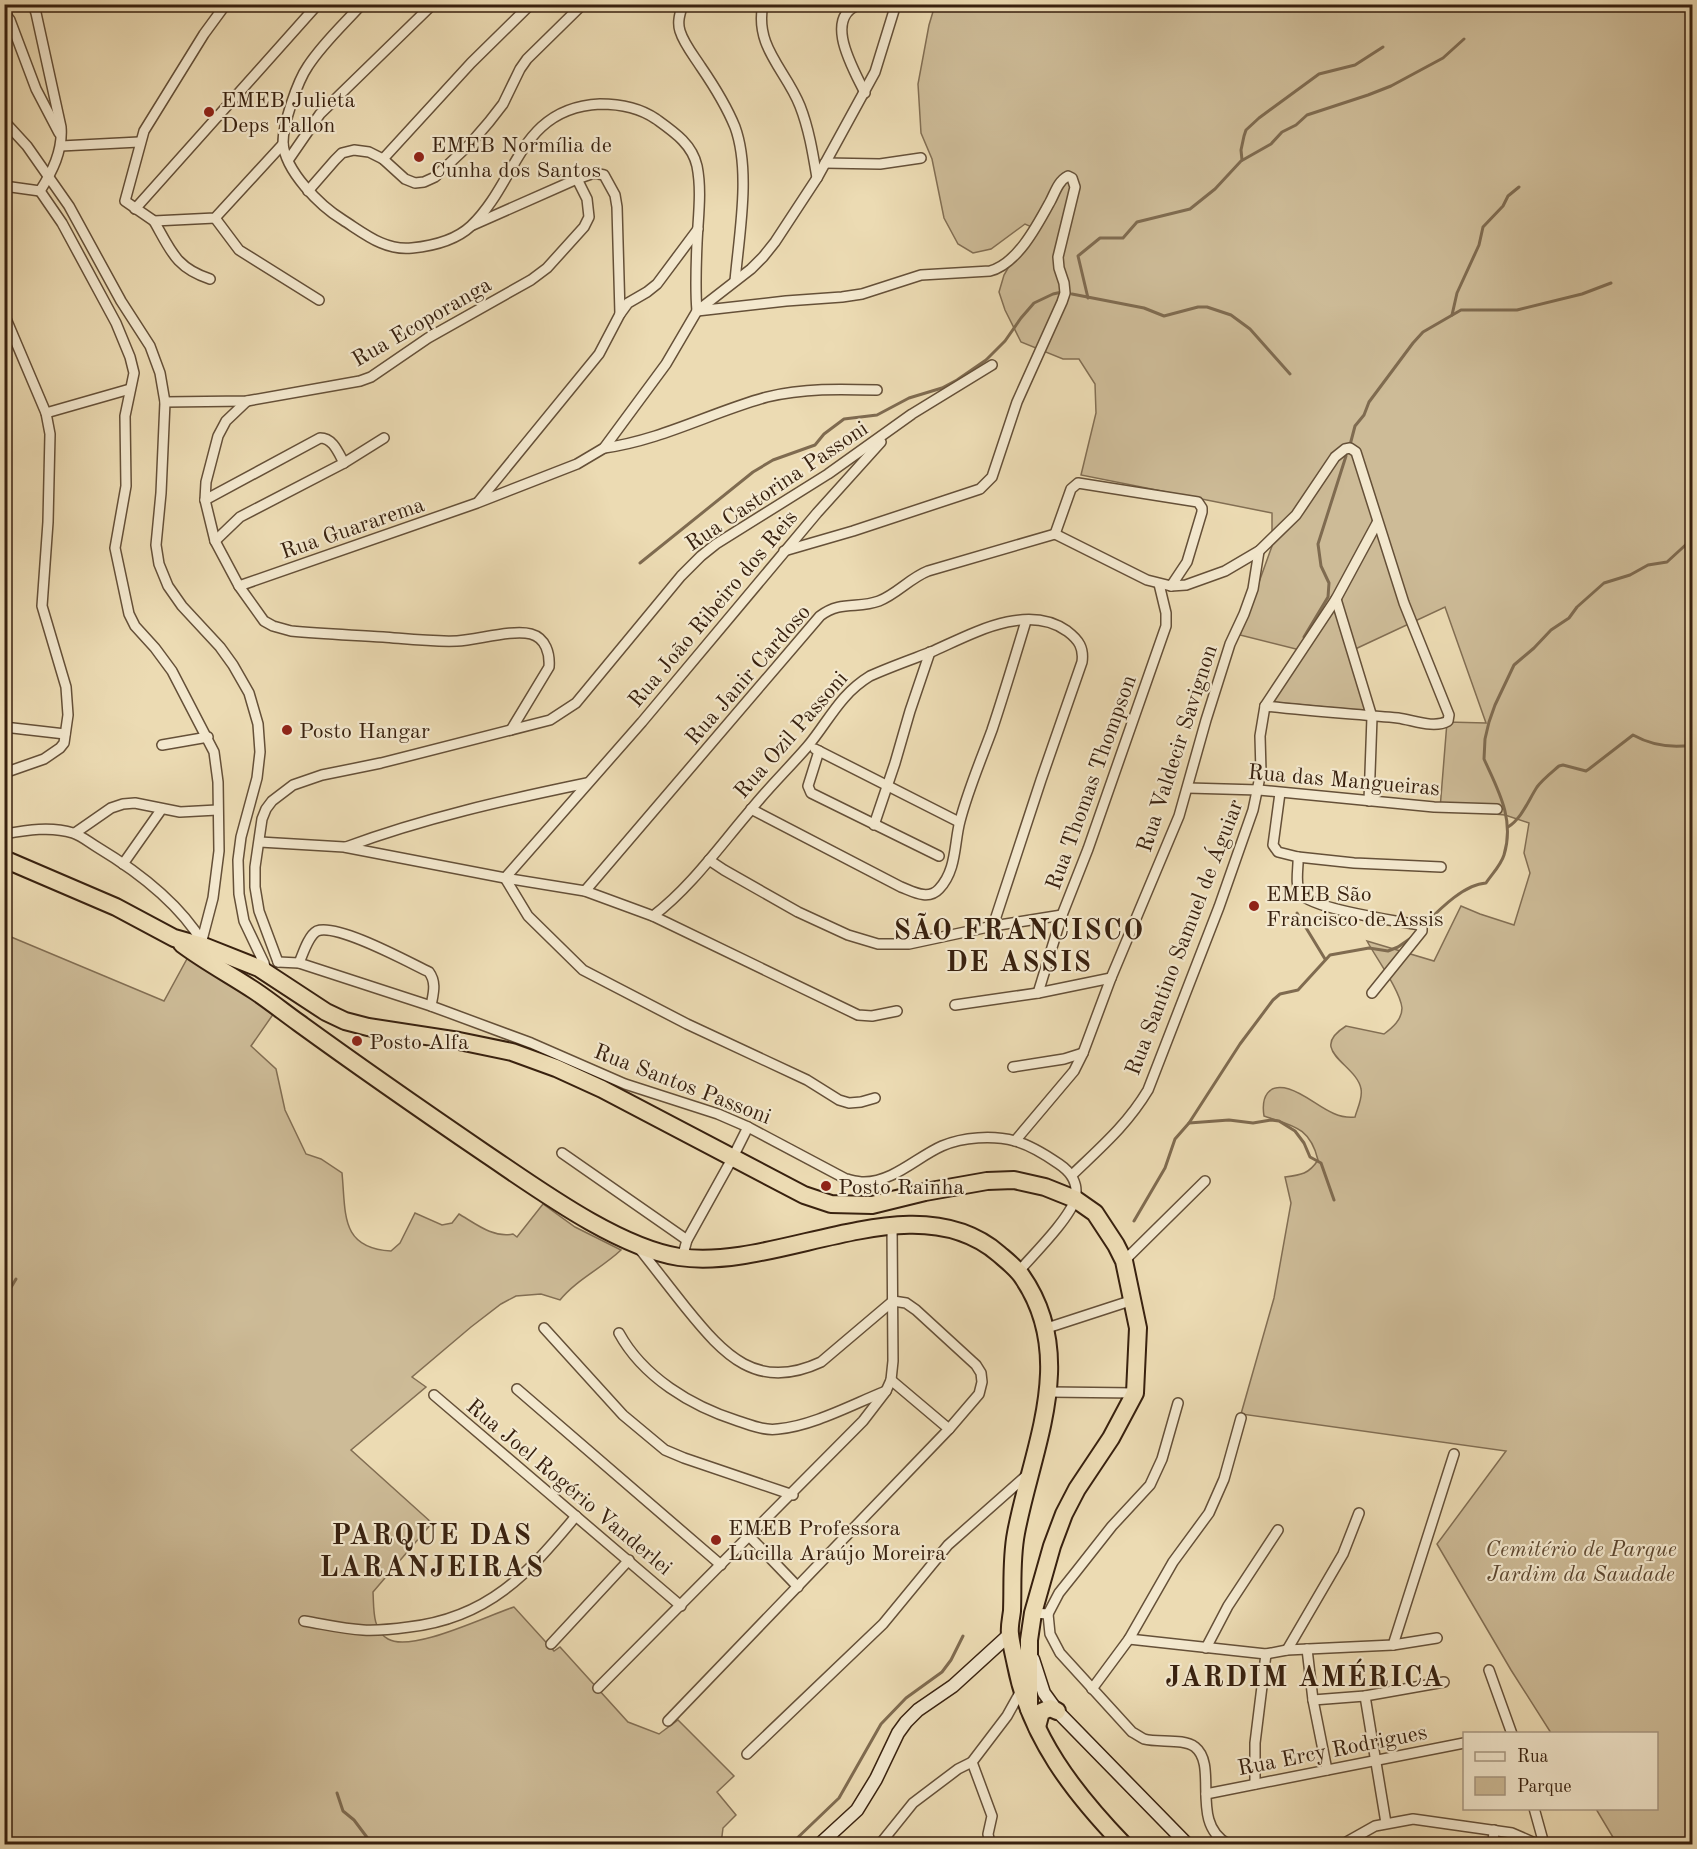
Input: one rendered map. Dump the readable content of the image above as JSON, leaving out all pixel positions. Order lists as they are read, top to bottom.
{
  "streets": {
    "street": [
      "Rua Ecoporanga",
      "Rua Castorina Passoni",
      "Rua Guararema",
      "Rua João Ribeiro dos Reis",
      "Rua Janir Cardoso",
      "Rua Ozil Passoni",
      "Rua Valdecir Savignon",
      "Rua das Mangueiras",
      "Rua Thomas Thompson",
      "Rua Santino Samuel de Águiar",
      "Rua Santos Passoni",
      "Rua Joel Rogério Vanderlei",
      "Rua Ercy Rodrigues"
    ]
  },
  "crossings": [
    ["Rua Castorina Passoni", "Rua João Ribeiro dos Reis"],
    ["Rua Castorina Passoni", "Rua Santos Passoni"],
    ["Rua Valdecir Savignon", "Rua das Mangueiras"],
    ["Rua Valdecir Savignon", "Rua Santos Passoni"],
    ["Rua das Mangueiras", "Rua Santino Samuel de Águiar"],
    ["Rua Santino Samuel de Águiar", "Rua Santos Passoni"]
  ],
  "districts": ["SÃO FRANCISCO DE ASSIS", "PARQUE DAS LARANJEIRAS", "JARDIM AMÉRICA"],
  "parks": ["Cemitério de Parque Jardim da Saudade"],
  "places": [
    "EMEB Julieta Deps Tallon",
    "EMEB Normília de Cunha dos Santos",
    "Posto Hangar",
    "EMEB São Francisco de Assis",
    "Posto Alfa",
    "Posto Rainha",
    "EMEB Professora Lucilla Araújo Moreira"
  ],
  "legend": ["Rua", "Parque"]
}
